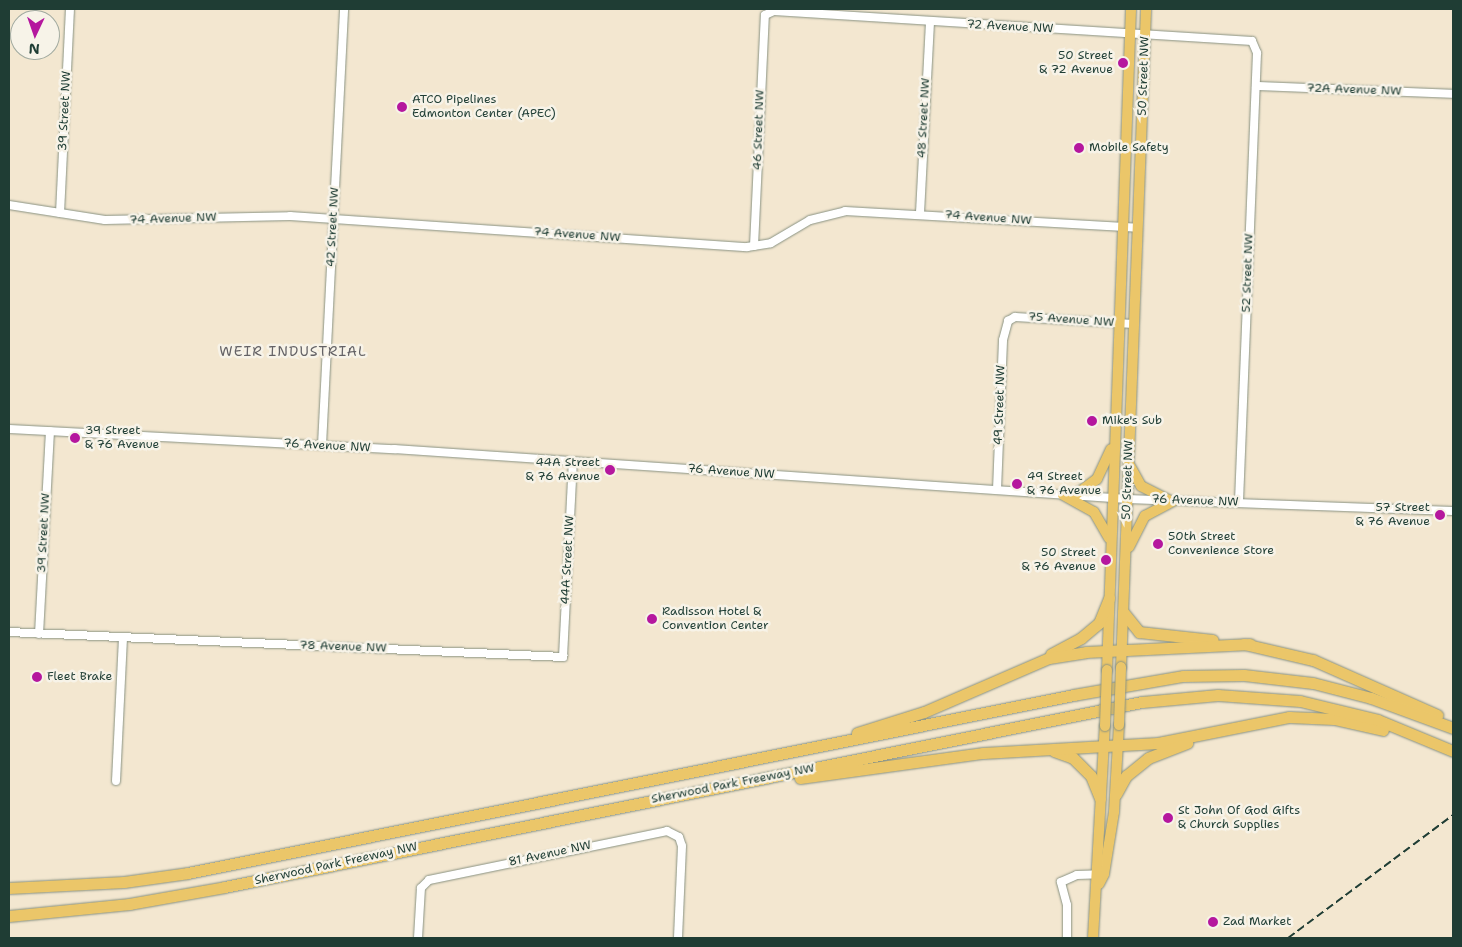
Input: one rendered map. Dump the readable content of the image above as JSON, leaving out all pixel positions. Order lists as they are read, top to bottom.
{
  "streets": {
    "highway": ["Sherwood Park Freeway NW"],
    "main road": ["50 Street NW"],
    "street": [
      "72 Avenue NW",
      "72A Avenue NW",
      "39 Street NW",
      "48 Street NW",
      "46 Street NW",
      "74 Avenue NW",
      "42 Street NW",
      "52 Street NW",
      "75 Avenue NW",
      "49 Street NW",
      "76 Avenue NW",
      "44A Street NW",
      "78 Avenue NW",
      "81 Avenue NW"
    ]
  },
  "crossings": [
    ["72 Avenue NW", "50 Street NW"],
    ["72 Avenue NW", "48 Street NW"],
    ["72 Avenue NW", "46 Street NW"],
    ["72 Avenue NW", "52 Street NW"],
    ["50 Street NW", "74 Avenue NW"],
    ["50 Street NW", "75 Avenue NW"],
    ["50 Street NW", "76 Avenue NW"],
    ["72A Avenue NW", "52 Street NW"],
    ["39 Street NW", "74 Avenue NW"],
    ["39 Street NW", "76 Avenue NW"],
    ["39 Street NW", "78 Avenue NW"],
    ["48 Street NW", "74 Avenue NW"],
    ["46 Street NW", "74 Avenue NW"],
    ["74 Avenue NW", "42 Street NW"],
    ["42 Street NW", "76 Avenue NW"],
    ["52 Street NW", "76 Avenue NW"],
    ["75 Avenue NW", "49 Street NW"],
    ["49 Street NW", "76 Avenue NW"],
    ["76 Avenue NW", "44A Street NW"],
    ["44A Street NW", "78 Avenue NW"]
  ],
  "districts": ["WEIR INDUSTRIAL"],
  "places": [
    "50 Street & 72 Avenue",
    "ATCO Pipelines Edmonton Center (APEC)",
    "Mobile Safety",
    "Mike's Sub",
    "39 Street & 76 Avenue",
    "44A Street & 76 Avenue",
    "49 Street & 76 Avenue",
    "57 Street & 76 Avenue",
    "50th Street Convenience Store",
    "50 Street & 76 Avenue",
    "Radisson Hotel & Convention Center",
    "Fleet Brake",
    "St John Of God Gifts & Church Supplies",
    "Zad Market"
  ],
  "north": "bottom"
}
